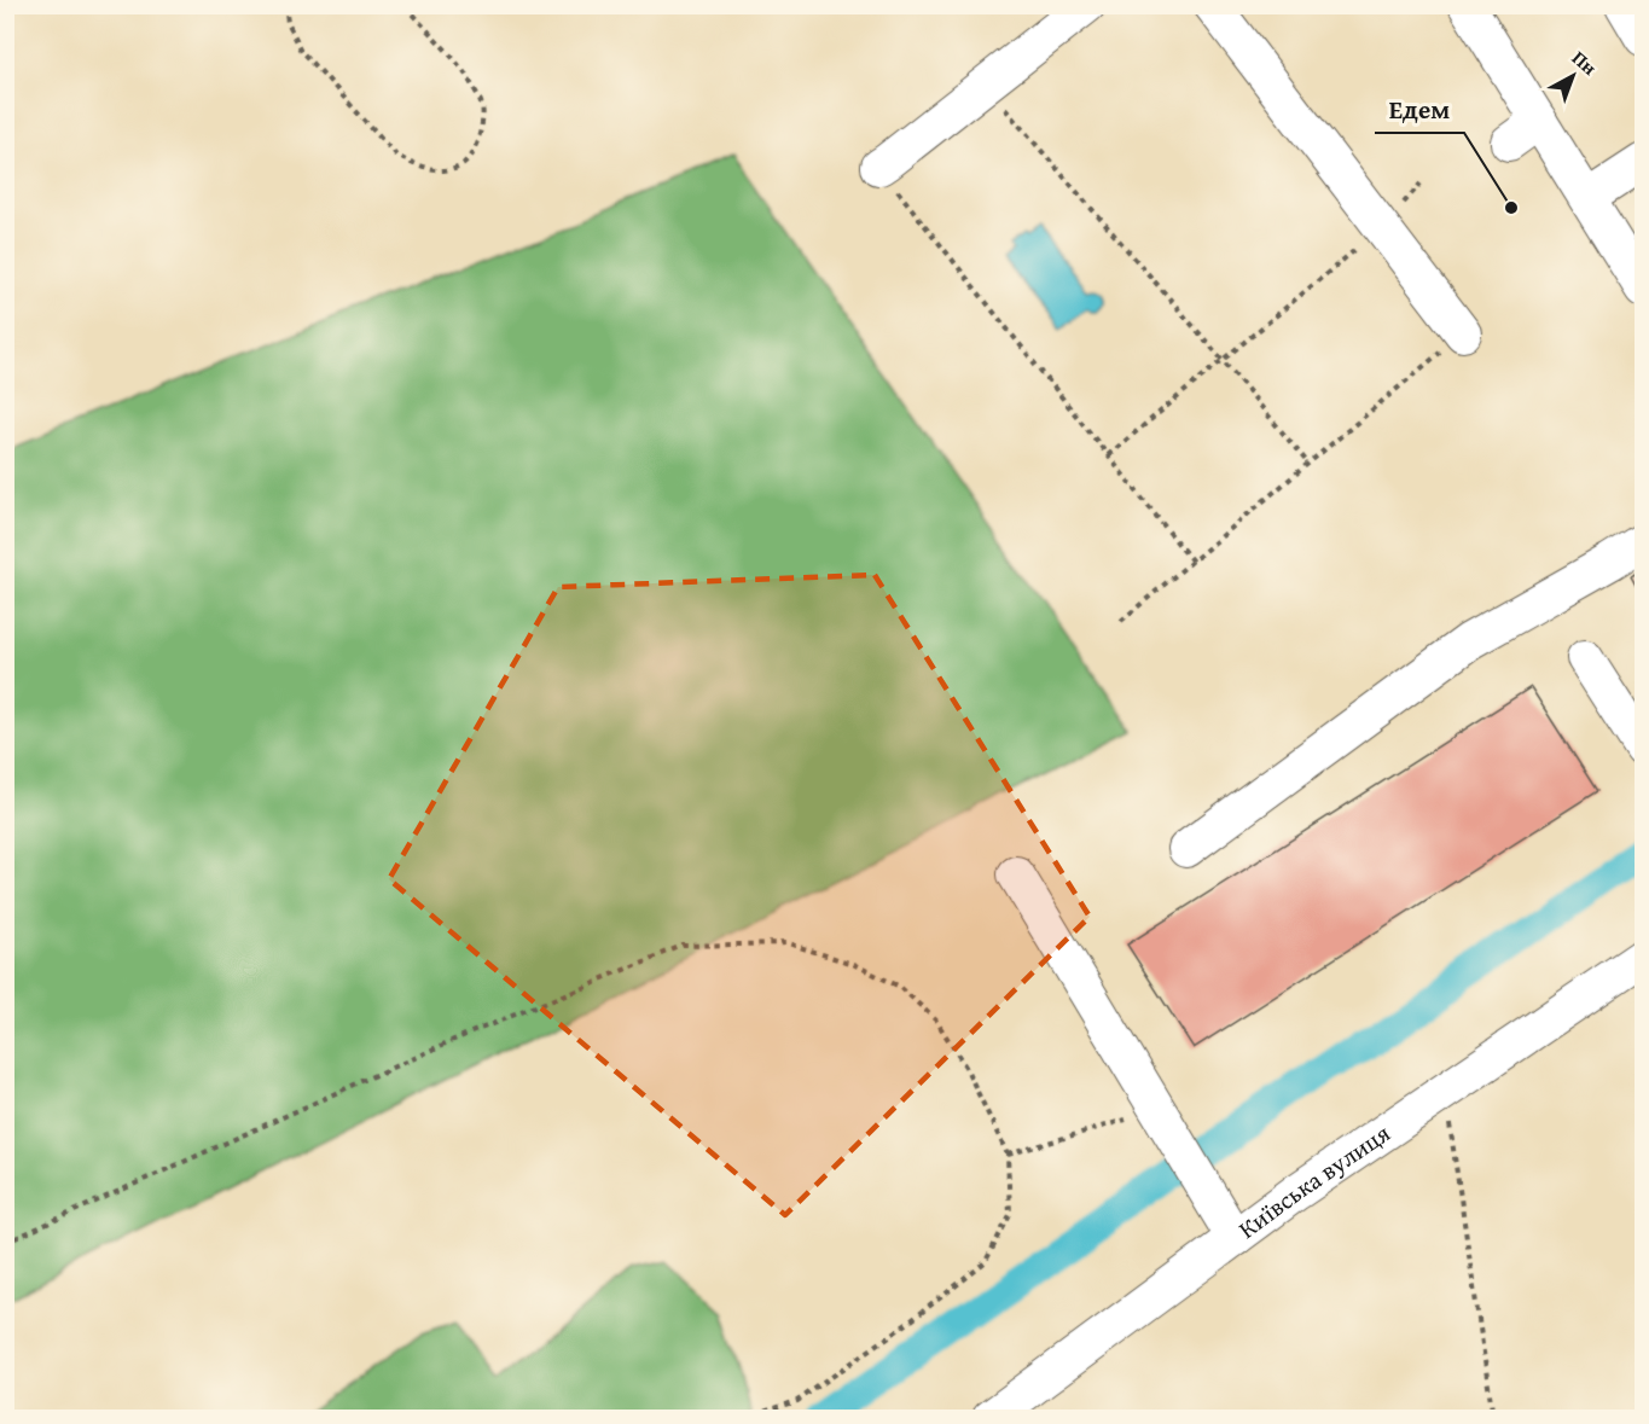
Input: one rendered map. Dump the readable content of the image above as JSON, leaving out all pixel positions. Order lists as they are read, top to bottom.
{
  "streets": {
    "street": ["Київська вулиця"]
  },
  "places": ["Едем"],
  "north": "top right"
}
